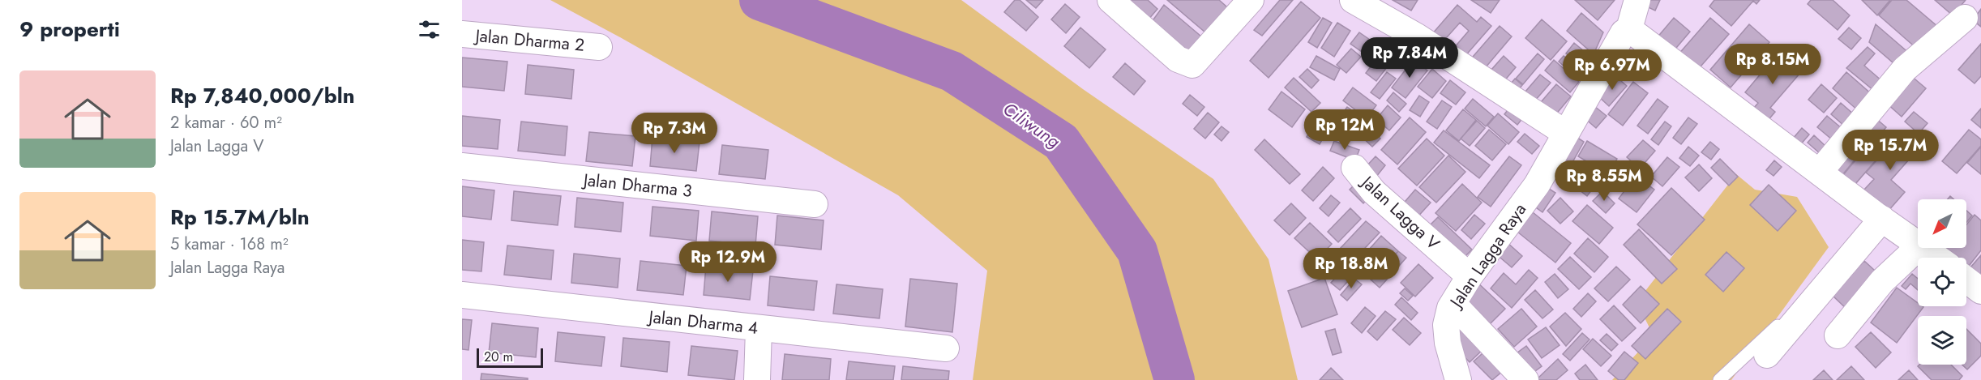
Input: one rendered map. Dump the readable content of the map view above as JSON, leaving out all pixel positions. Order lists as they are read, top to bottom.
{
  "streets": {
    "street": [
      "Jalan Dharma 2",
      "Jalan Dharma 3",
      "Jalan Lagga V",
      "Jalan Lagga Raya",
      "Jalan Dharma 4"
    ]
  },
  "crossings": [
    ["Jalan Lagga V", "Jalan Lagga Raya"]
  ],
  "water": ["Ciliwung"],
  "scale_bar": "20 m",
  "north": "bottom left",
  "page": {
    "heading": "9 properti",
    "price": [
      "Rp 7.84M",
      "Rp 8.15M",
      "Rp 6.97M",
      "Rp 12M",
      "Rp 7.3M",
      "Rp 15.7M",
      "Rp 8.55M",
      "Rp 12.9M",
      "Rp 18.8M"
    ],
    "list": [
      {
        "name": "Rp 7,840,000/bln",
        "note": "2 kamar · 60 m² · Jalan Lagga V"
      },
      {
        "name": "Rp 15.7M/bln",
        "note": "5 kamar · 168 m² · Jalan Lagga Raya"
      }
    ],
    "scale": "20 m"
  }
}
